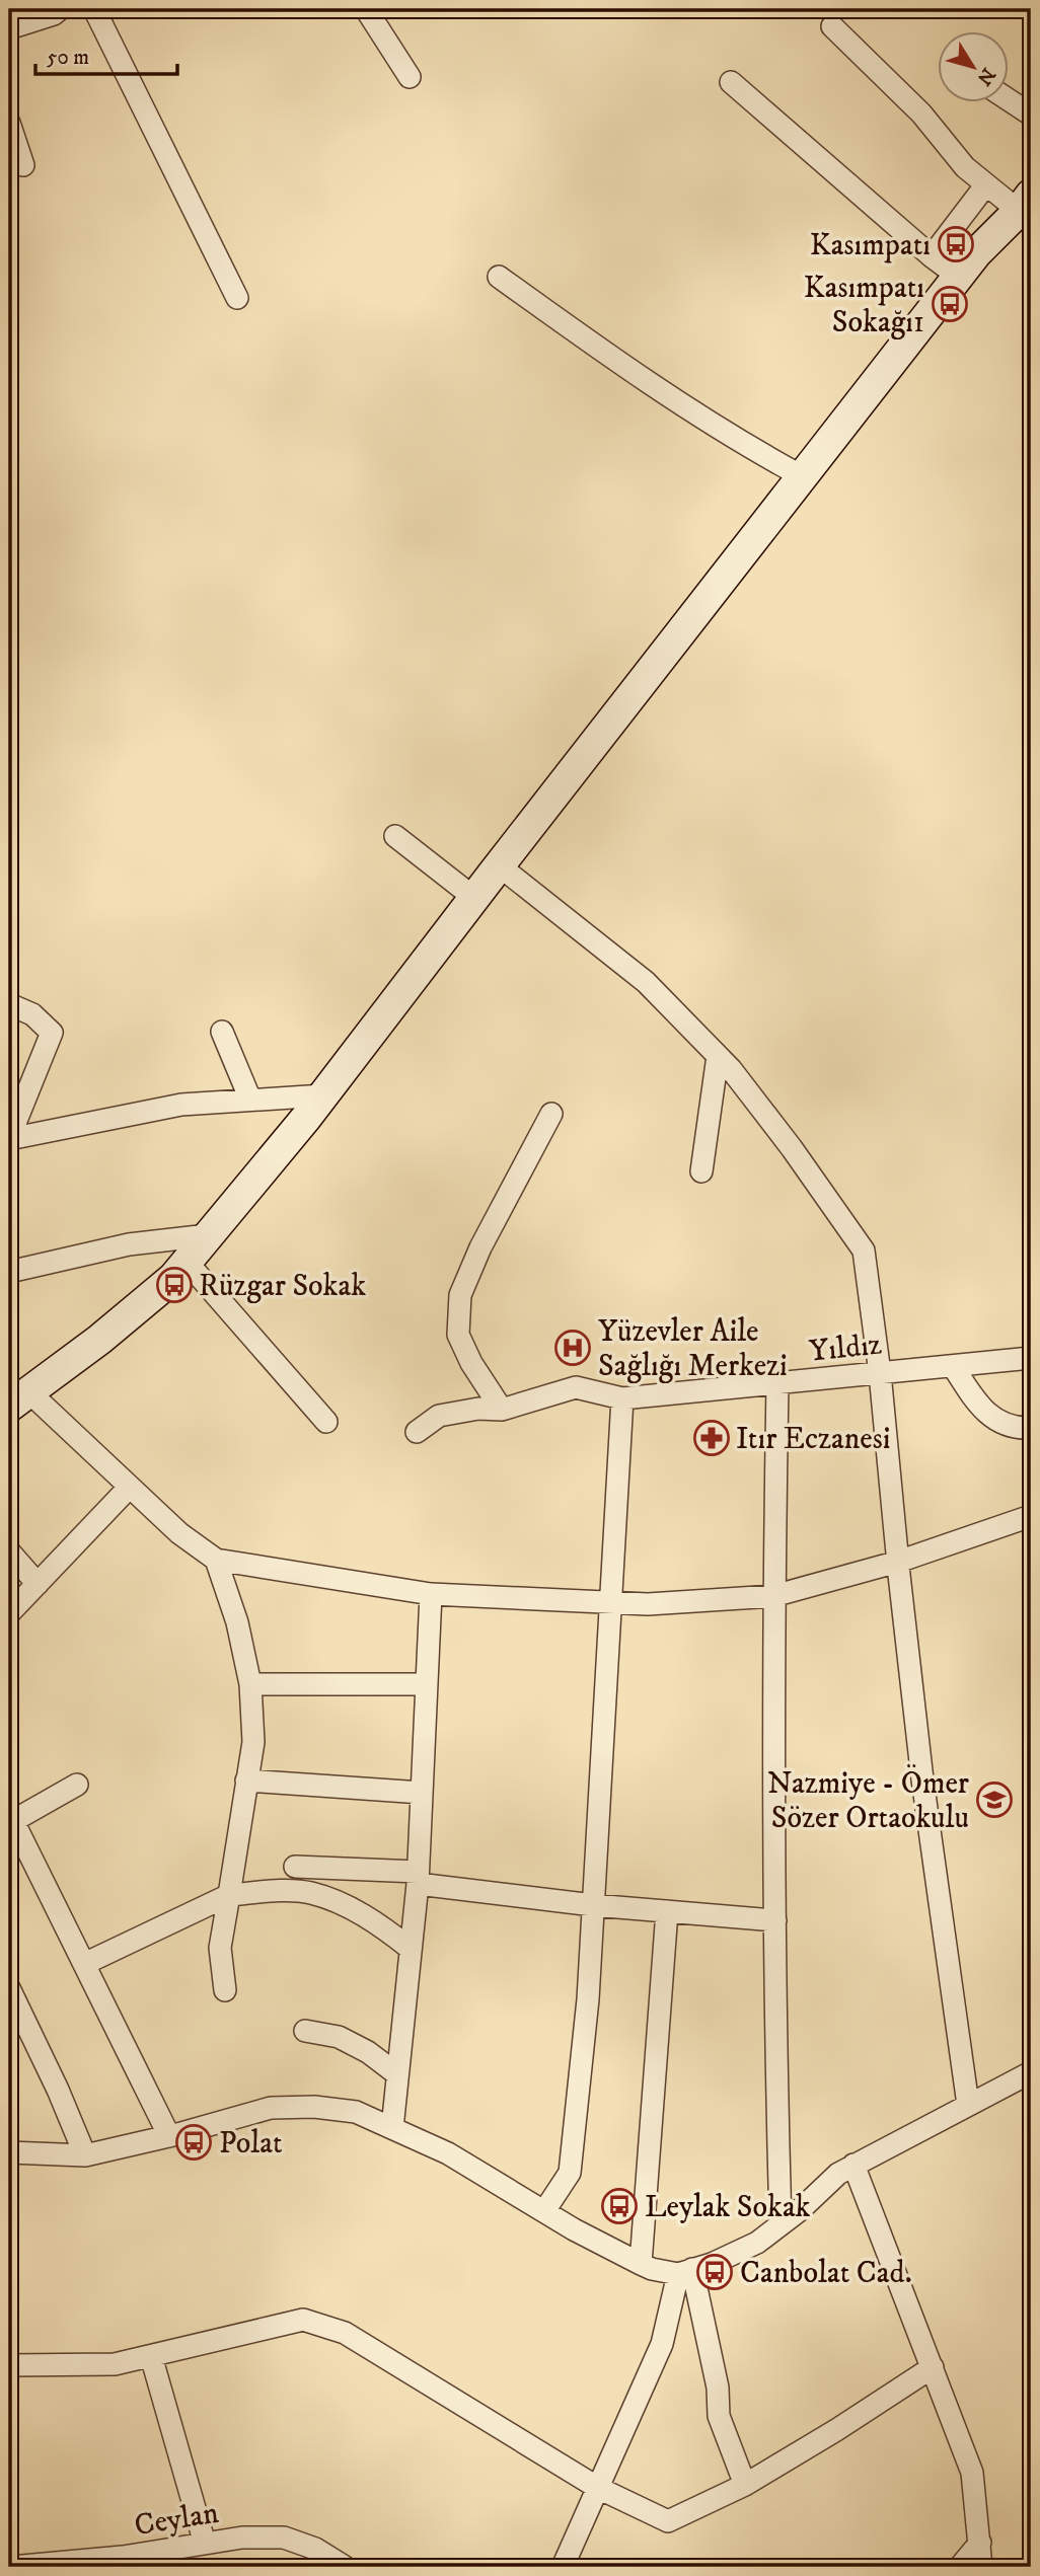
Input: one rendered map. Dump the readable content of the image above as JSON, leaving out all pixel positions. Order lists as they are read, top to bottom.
{
  "streets": {
    "street": ["Yıldız", "Ceylan"]
  },
  "places": {
    "bus stop": [
      "Kasımpatı",
      "Kasımpatı Sokağı1",
      "Rüzgar Sokak",
      "Polat",
      "Leylak Sokak",
      "Canbolat Cad."
    ],
    "hospital": ["Yüzevler Aile Sağlığı Merkezi"],
    "pharmacy": ["Itır Eczanesi"],
    "school or university": ["Nazmiye - Ömer Sözer Ortaokulu"]
  },
  "scale_bar": "50 m",
  "north": "bottom right"
}
